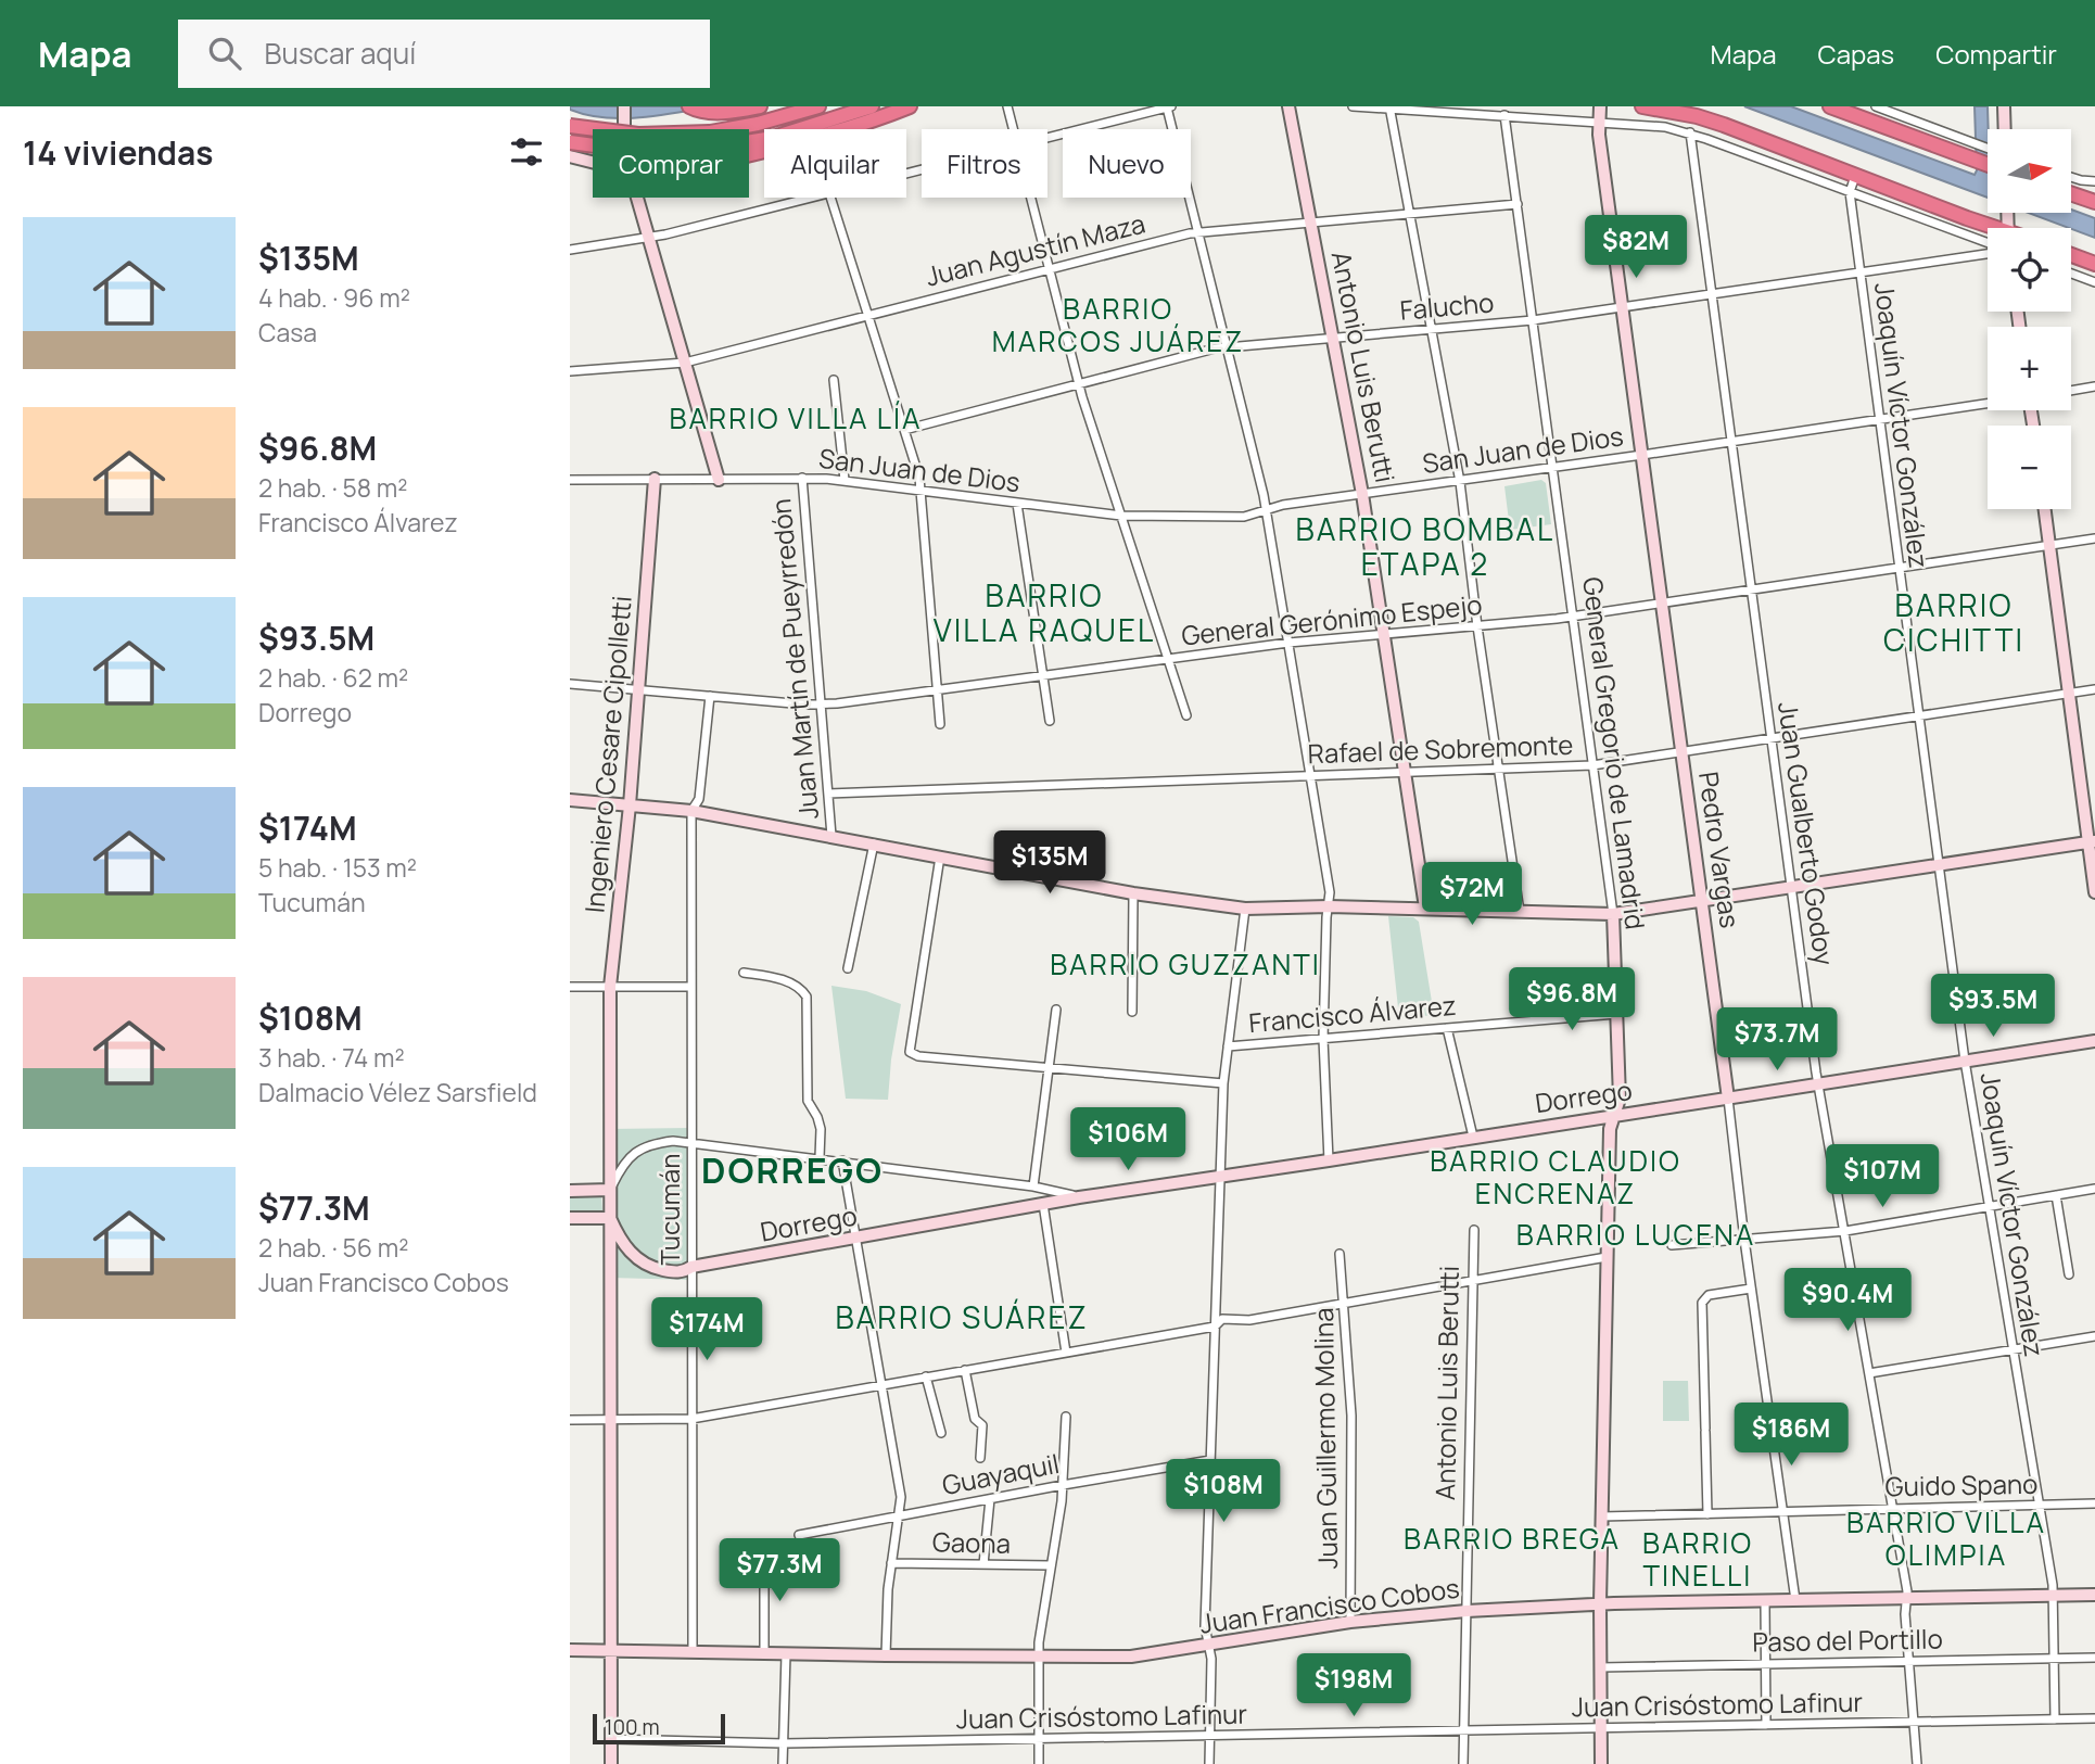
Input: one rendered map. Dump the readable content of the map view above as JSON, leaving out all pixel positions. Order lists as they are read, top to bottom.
{
  "streets": {
    "street": [
      "Juan Agustín Maza",
      "Falucho",
      "Antonio Luis Berutti",
      "Joaquín Víctor González",
      "San Juan de Dios",
      "General Gerónimo Espejo",
      "Juan Martín de Pueyrredón",
      "Rafael de Sobremonte",
      "General Gregorio de Lamadrid",
      "Ingeniero Cesare Cipolletti",
      "Juan Gualberto Godoy",
      "Pedro Vargas",
      "Francisco Álvarez",
      "Dorrego",
      "Tucumán",
      "Juan Guillermo Molina",
      "Guayaquil",
      "Guido Spano",
      "Gaona",
      "Juan Francisco Cobos",
      "Paso del Portillo",
      "Juan Crisóstomo Lafinur"
    ]
  },
  "crossings": [
    ["Juan Agustín Maza", "Antonio Luis Berutti"],
    ["Juan Agustín Maza", "General Gregorio de Lamadrid"],
    ["Falucho", "Antonio Luis Berutti"],
    ["Falucho", "Joaquín Víctor González"],
    ["Falucho", "General Gregorio de Lamadrid"],
    ["Falucho", "Juan Gualberto Godoy"],
    ["Falucho", "Pedro Vargas"],
    ["Antonio Luis Berutti", "San Juan de Dios"],
    ["Antonio Luis Berutti", "General Gerónimo Espejo"],
    ["Antonio Luis Berutti", "Rafael de Sobremonte"],
    ["Antonio Luis Berutti", "Juan Francisco Cobos"],
    ["Antonio Luis Berutti", "Juan Crisóstomo Lafinur"],
    ["Joaquín Víctor González", "San Juan de Dios"],
    ["Joaquín Víctor González", "General Gerónimo Espejo"],
    ["Joaquín Víctor González", "Rafael de Sobremonte"],
    ["Joaquín Víctor González", "Dorrego"],
    ["Joaquín Víctor González", "Guido Spano"],
    ["Joaquín Víctor González", "Juan Francisco Cobos"],
    ["Joaquín Víctor González", "Paso del Portillo"],
    ["Joaquín Víctor González", "Juan Crisóstomo Lafinur"],
    ["San Juan de Dios", "Juan Martín de Pueyrredón"],
    ["San Juan de Dios", "General Gregorio de Lamadrid"],
    ["San Juan de Dios", "Ingeniero Cesare Cipolletti"],
    ["San Juan de Dios", "Juan Gualberto Godoy"],
    ["San Juan de Dios", "Pedro Vargas"],
    ["General Gerónimo Espejo", "Juan Martín de Pueyrredón"],
    ["General Gerónimo Espejo", "General Gregorio de Lamadrid"],
    ["General Gerónimo Espejo", "Ingeniero Cesare Cipolletti"],
    ["General Gerónimo Espejo", "Juan Gualberto Godoy"],
    ["General Gerónimo Espejo", "Pedro Vargas"],
    ["General Gerónimo Espejo", "Tucumán"],
    ["Juan Martín de Pueyrredón", "Rafael de Sobremonte"],
    ["Rafael de Sobremonte", "General Gregorio de Lamadrid"],
    ["Rafael de Sobremonte", "Juan Gualberto Godoy"],
    ["Rafael de Sobremonte", "Pedro Vargas"],
    ["General Gregorio de Lamadrid", "Francisco Álvarez"],
    ["General Gregorio de Lamadrid", "Dorrego"],
    ["General Gregorio de Lamadrid", "Guido Spano"],
    ["General Gregorio de Lamadrid", "Juan Francisco Cobos"],
    ["General Gregorio de Lamadrid", "Paso del Portillo"],
    ["General Gregorio de Lamadrid", "Juan Crisóstomo Lafinur"],
    ["Ingeniero Cesare Cipolletti", "Dorrego"],
    ["Ingeniero Cesare Cipolletti", "Juan Francisco Cobos"],
    ["Ingeniero Cesare Cipolletti", "Juan Crisóstomo Lafinur"],
    ["Juan Gualberto Godoy", "Dorrego"],
    ["Juan Gualberto Godoy", "Guido Spano"],
    ["Juan Gualberto Godoy", "Juan Francisco Cobos"],
    ["Juan Gualberto Godoy", "Paso del Portillo"],
    ["Juan Gualberto Godoy", "Juan Crisóstomo Lafinur"],
    ["Pedro Vargas", "Dorrego"],
    ["Pedro Vargas", "Guido Spano"],
    ["Pedro Vargas", "Juan Francisco Cobos"],
    ["Dorrego", "Tucumán"],
    ["Tucumán", "Juan Francisco Cobos"],
    ["Juan Guillermo Molina", "Juan Francisco Cobos"]
  ],
  "districts": [
    "BARRIO MARCOS JUÁREZ",
    "BARRIO VILLA LÍA",
    "BARRIO BOMBAL ETAPA 2",
    "BARRIO VILLA RAQUEL",
    "BARRIO CICHITTI",
    "BARRIO GUZZANTI",
    "BARRIO CLAUDIO ENCRENAZ",
    "DORREGO",
    "BARRIO LUCENA",
    "BARRIO SUÁREZ",
    "BARRIO VILLA OLIMPIA",
    "BARRIO BREGA",
    "BARRIO TINELLI"
  ],
  "scale_bar": "100 m",
  "north": "right",
  "page": {
    "header": "Mapa",
    "search": "Buscar aquí",
    "nav": ["Mapa", "Capas", "Compartir"],
    "heading": "14 viviendas",
    "map_buttons": ["+", "−"],
    "chip": [
      "Comprar",
      "Alquilar",
      "Filtros",
      "Nuevo"
    ],
    "list": [
      {
        "name": "$135M",
        "note": "4 hab. · 96 m² · Casa"
      },
      {
        "name": "$96.8M",
        "note": "2 hab. · 58 m² · Francisco Álvarez"
      },
      {
        "name": "$93.5M",
        "note": "2 hab. · 62 m² · Dorrego"
      },
      {
        "name": "$174M",
        "note": "5 hab. · 153 m² · Tucumán"
      },
      {
        "name": "$108M",
        "note": "3 hab. · 74 m² · Dalmacio Vélez Sarsfield"
      },
      {
        "name": "$77.3M",
        "note": "2 hab. · 56 m² · Juan Francisco Cobos"
      }
    ],
    "price": [
      "$82M",
      "$135M",
      "$72M",
      "$96.8M",
      "$93.5M",
      "$73.7M",
      "$106M",
      "$107M",
      "$90.4M",
      "$174M",
      "$186M",
      "$108M",
      "$77.3M",
      "$198M"
    ],
    "scale": "100 m"
  }
}
